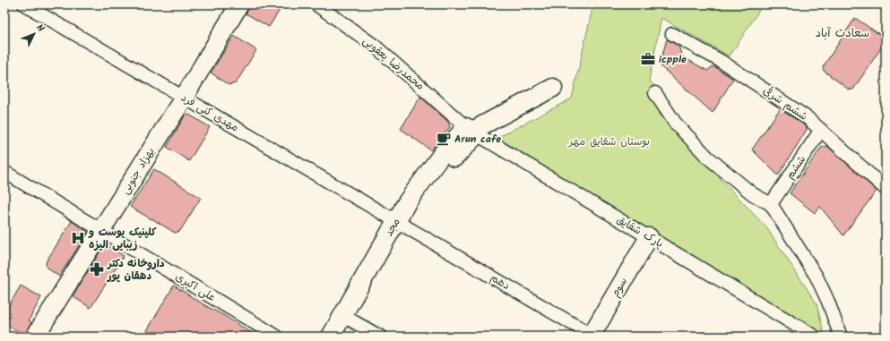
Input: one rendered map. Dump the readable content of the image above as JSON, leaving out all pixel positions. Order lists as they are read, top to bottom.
{
  "streets": {
    "street": [
      "محمدرضا یعقوبی",
      "ششم شرقی",
      "مهدی کنی فرد",
      "ششم",
      "بهزاد جنوبی",
      "مجد",
      "پارک شقایق",
      "دهم",
      "علی اکبری",
      "سوم"
    ]
  },
  "crossings": [
    ["محمدرضا یعقوبی", "مجد"],
    ["محمدرضا یعقوبی", "پارک شقایق"],
    ["ششم شرقی", "ششم"],
    ["مهدی کنی فرد", "بهزاد جنوبی"],
    ["مهدی کنی فرد", "مجد"],
    ["مهدی کنی فرد", "دهم"],
    ["بهزاد جنوبی", "علی اکبری"],
    ["مجد", "پارک شقایق"],
    ["مجد", "دهم"],
    ["پارک شقایق", "سوم"],
    ["دهم", "سوم"]
  ],
  "districts": ["سعادت آباد"],
  "parks": ["بوستان شقایق مهر"],
  "places": {
    "office": ["icpple"],
    "cafe": ["Arun cafe"],
    "hospital": ["کلینیک پوست و زیبایی الیزه"],
    "pharmacy": ["داروخانه دکتر دهقان پور"]
  },
  "north": "top right"
}
